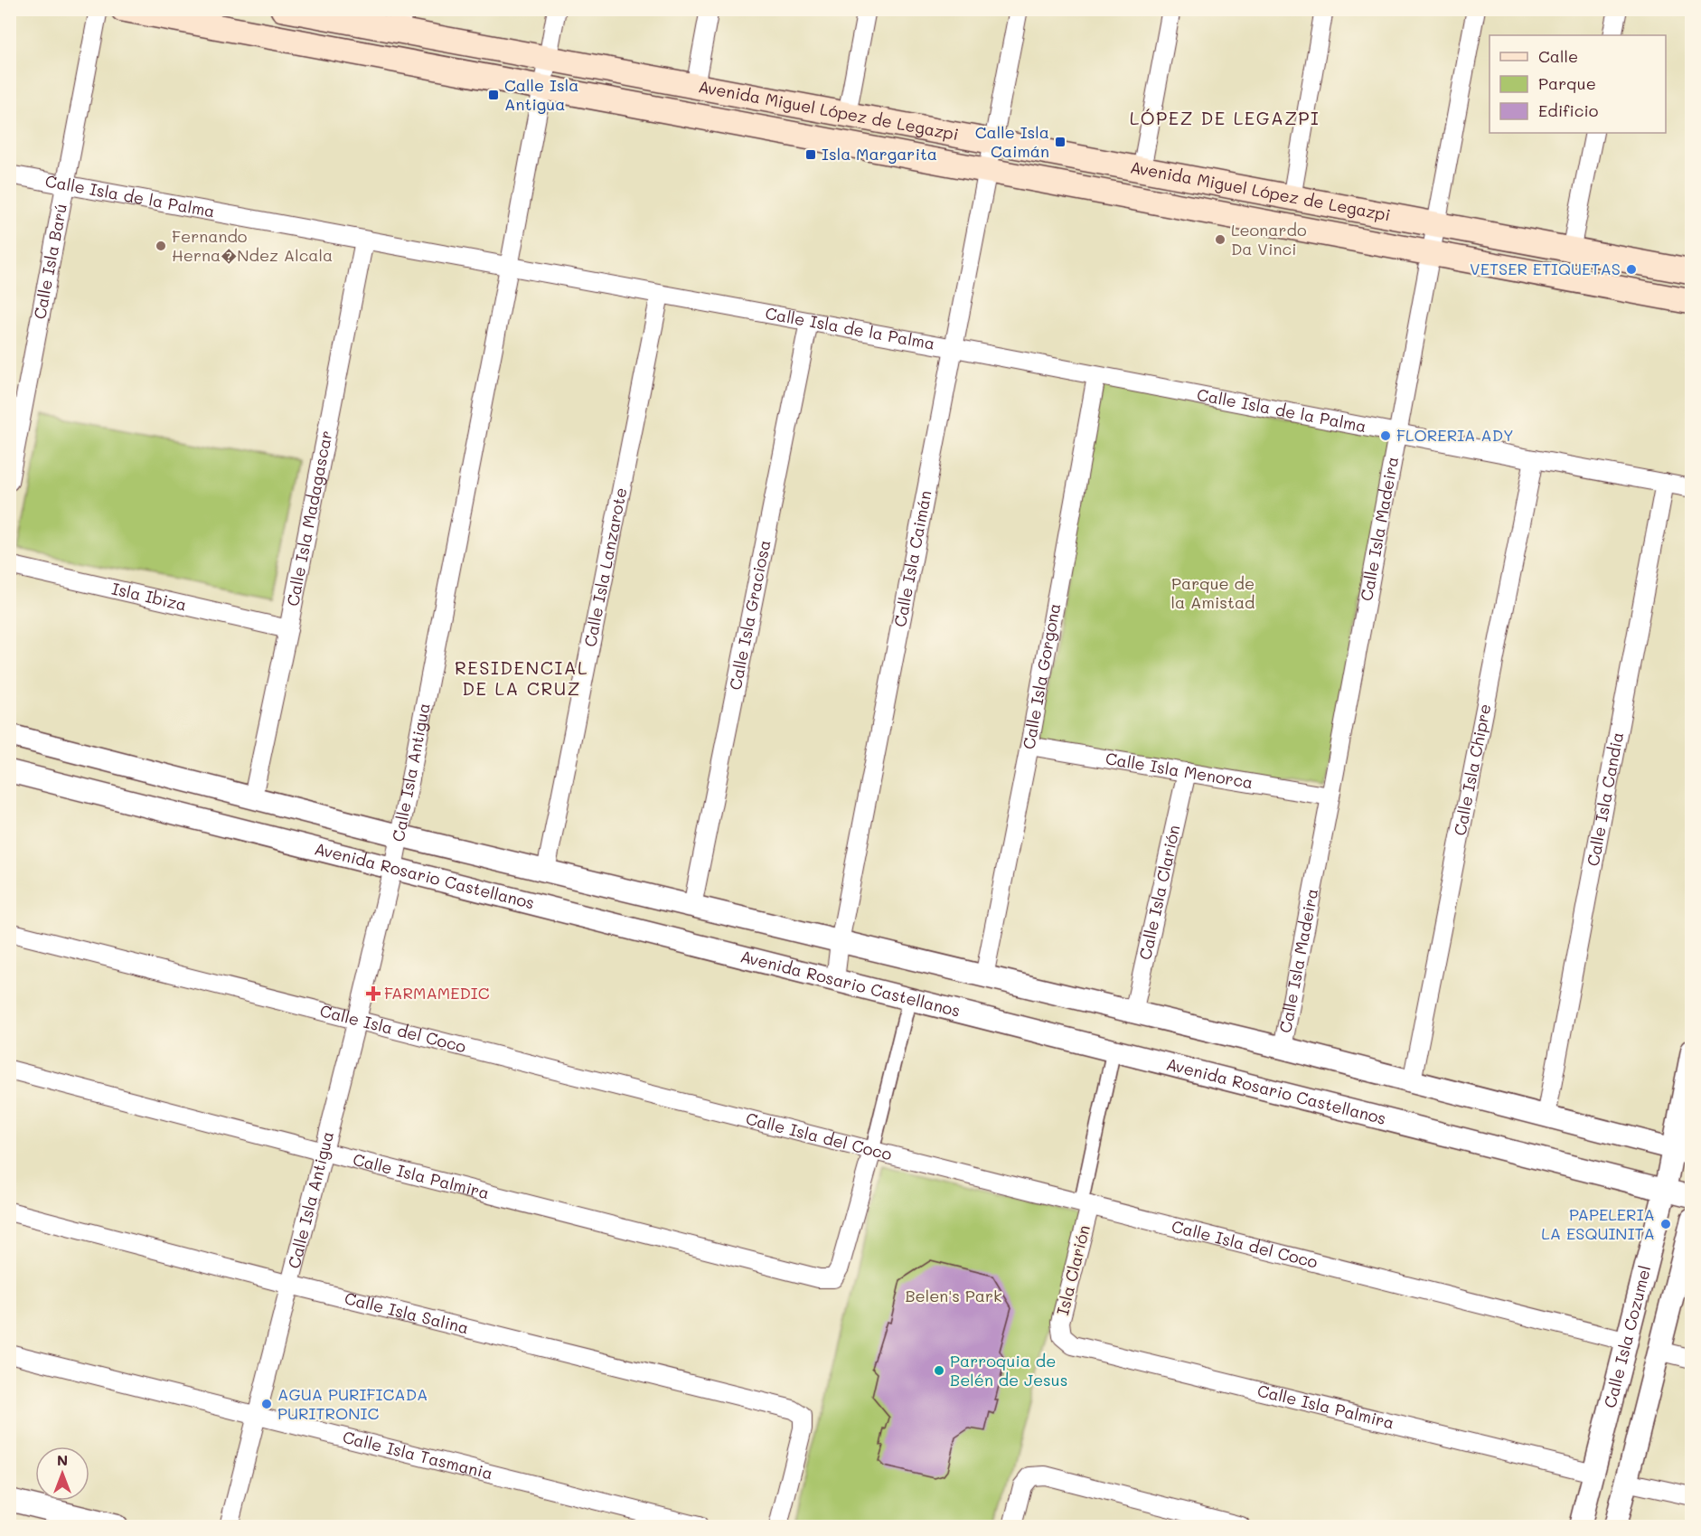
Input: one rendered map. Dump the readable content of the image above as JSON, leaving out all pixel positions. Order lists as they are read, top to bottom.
{
  "streets": {
    "main road": ["Avenida Miguel López de Legazpi"],
    "street": [
      "Calle Isla de la Palma",
      "Calle Isla Barú",
      "Calle Isla Madagascar",
      "Calle Isla Madeira",
      "Calle Isla Caimán",
      "Calle Isla Lanzarote",
      "Isla Ibiza",
      "Calle Isla Graciosa",
      "Calle Isla Gorgona",
      "Calle Isla Chipre",
      "Calle Isla Menorca",
      "Calle Isla Antigua",
      "Calle Isla Candia",
      "Avenida Rosario Castellanos",
      "Calle Isla Clarión",
      "Calle Isla del Coco",
      "Calle Isla Palmira",
      "Isla Clarión",
      "Calle Isla Salina",
      "Calle Isla Cozumel",
      "Calle Isla Tasmania"
    ]
  },
  "crossings": [
    ["Avenida Miguel López de Legazpi", "Calle Isla Madeira"],
    ["Avenida Miguel López de Legazpi", "Calle Isla Caimán"],
    ["Avenida Miguel López de Legazpi", "Calle Isla Antigua"],
    ["Calle Isla de la Palma", "Calle Isla Barú"],
    ["Calle Isla de la Palma", "Calle Isla Madagascar"],
    ["Calle Isla de la Palma", "Calle Isla Madeira"],
    ["Calle Isla de la Palma", "Calle Isla Caimán"],
    ["Calle Isla de la Palma", "Calle Isla Lanzarote"],
    ["Calle Isla de la Palma", "Calle Isla Graciosa"],
    ["Calle Isla de la Palma", "Calle Isla Gorgona"],
    ["Calle Isla de la Palma", "Calle Isla Chipre"],
    ["Calle Isla de la Palma", "Calle Isla Antigua"],
    ["Calle Isla de la Palma", "Calle Isla Candia"],
    ["Calle Isla Madagascar", "Isla Ibiza"],
    ["Calle Isla Madagascar", "Avenida Rosario Castellanos"],
    ["Calle Isla Madeira", "Calle Isla Menorca"],
    ["Calle Isla Madeira", "Avenida Rosario Castellanos"],
    ["Calle Isla Caimán", "Avenida Rosario Castellanos"],
    ["Calle Isla Lanzarote", "Avenida Rosario Castellanos"],
    ["Calle Isla Graciosa", "Avenida Rosario Castellanos"],
    ["Calle Isla Gorgona", "Calle Isla Menorca"],
    ["Calle Isla Gorgona", "Avenida Rosario Castellanos"],
    ["Calle Isla Chipre", "Avenida Rosario Castellanos"],
    ["Calle Isla Menorca", "Calle Isla Clarión"],
    ["Calle Isla Antigua", "Avenida Rosario Castellanos"],
    ["Calle Isla Antigua", "Calle Isla del Coco"],
    ["Calle Isla Antigua", "Calle Isla Palmira"],
    ["Calle Isla Antigua", "Calle Isla Salina"],
    ["Calle Isla Antigua", "Calle Isla Tasmania"],
    ["Calle Isla Candia", "Avenida Rosario Castellanos"],
    ["Avenida Rosario Castellanos", "Calle Isla Clarión"],
    ["Avenida Rosario Castellanos", "Calle Isla Cozumel"],
    ["Calle Isla del Coco", "Calle Isla Palmira"],
    ["Calle Isla del Coco", "Isla Clarión"],
    ["Calle Isla del Coco", "Calle Isla Cozumel"],
    ["Calle Isla Palmira", "Isla Clarión"],
    ["Calle Isla Palmira", "Calle Isla Cozumel"]
  ],
  "districts": ["LÓPEZ DE LEGAZPI", "RESIDENCIAL DE LA CRUZ"],
  "parks": ["Parque de la Amistad", "Belen's Park"],
  "places": {
    "transit": ["Calle Isla Antigua", "Calle Isla Caimán", "Isla Margarita"],
    "other": [
      "Leonardo Da Vinci",
      "Fernando Herna�Ndez Alcala",
      "VETSER ETIQUETAS",
      "FLORERIA ADY",
      "PAPELERIA LA ESQUINITA",
      "Parroquia de Belén de Jesus",
      "AGUA PURIFICADA PURITRONIC"
    ],
    "health": ["FARMAMEDIC"]
  },
  "legend": ["Calle", "Parque", "Edificio"],
  "north": "top"
}
